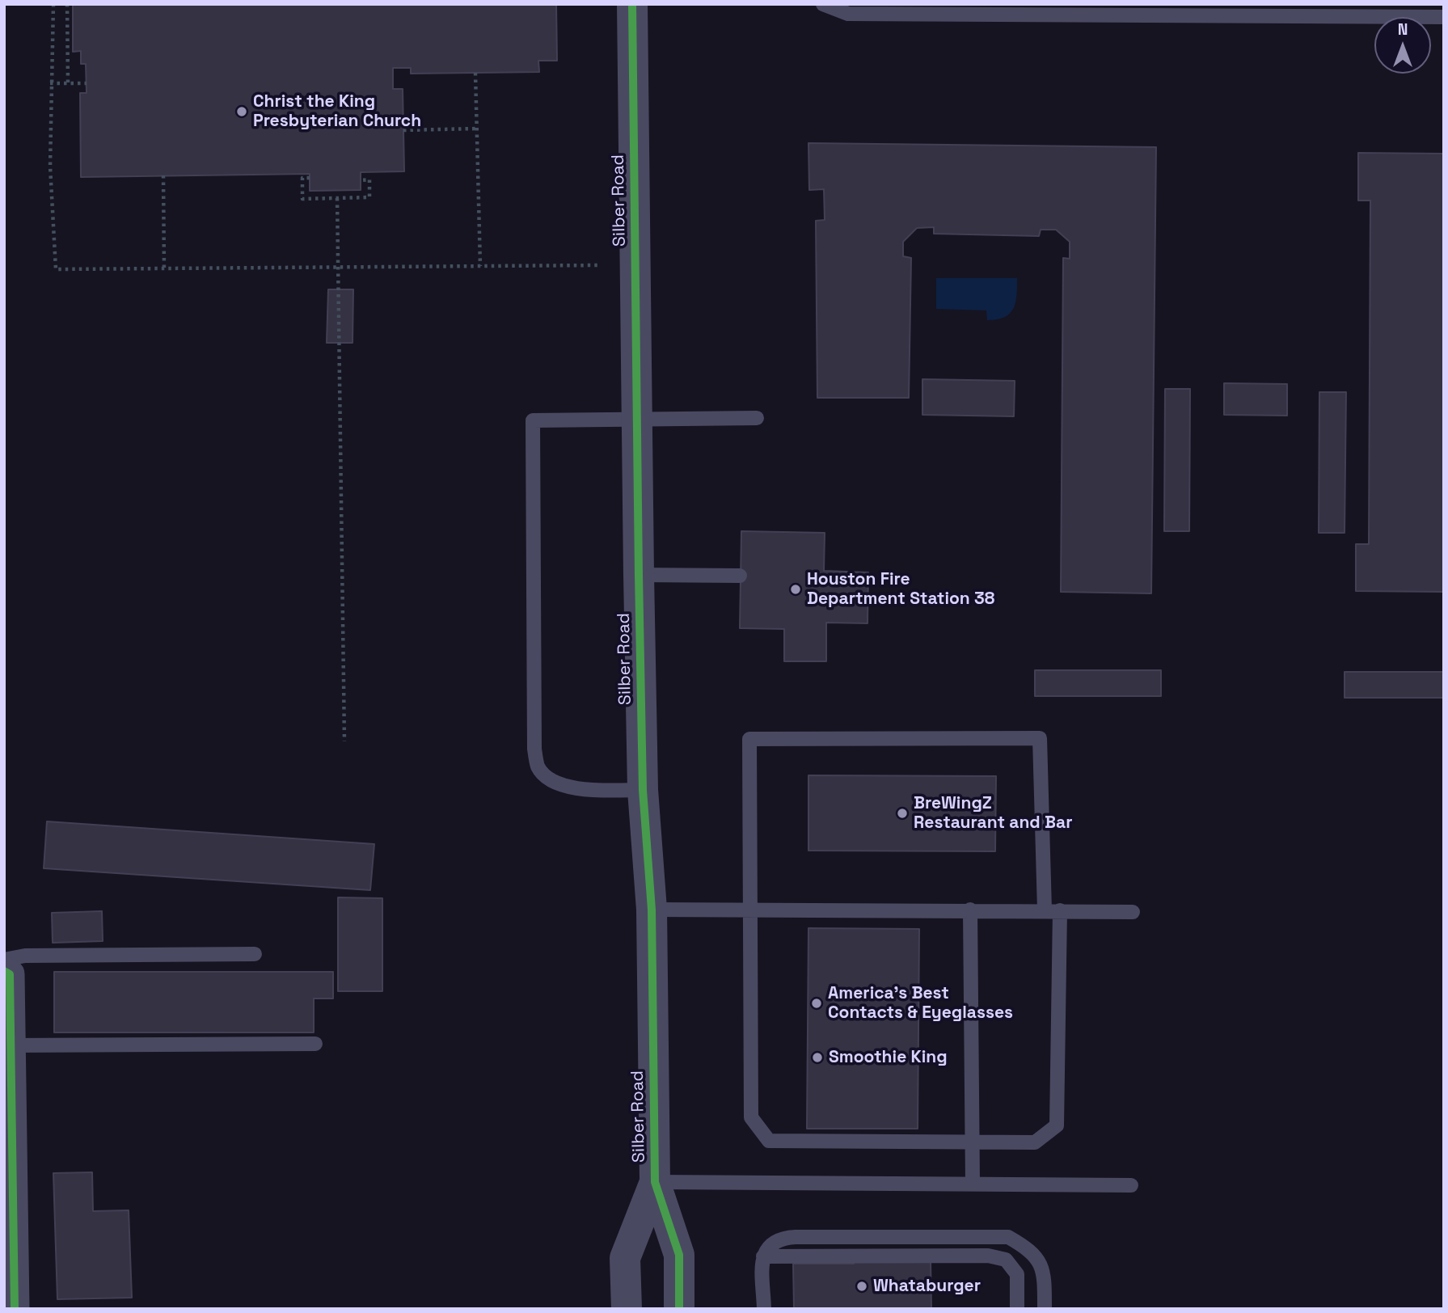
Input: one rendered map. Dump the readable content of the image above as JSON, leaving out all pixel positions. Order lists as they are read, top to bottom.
{
  "streets": {
    "street": ["Silber Road"]
  },
  "places": [
    "Christ the King Presbyterian Church",
    "Houston Fire Department Station 38",
    "BreWingZ Restaurant and Bar",
    "America's Best Contacts & Eyeglasses",
    "Smoothie King",
    "Whataburger"
  ],
  "north": "top"
}
